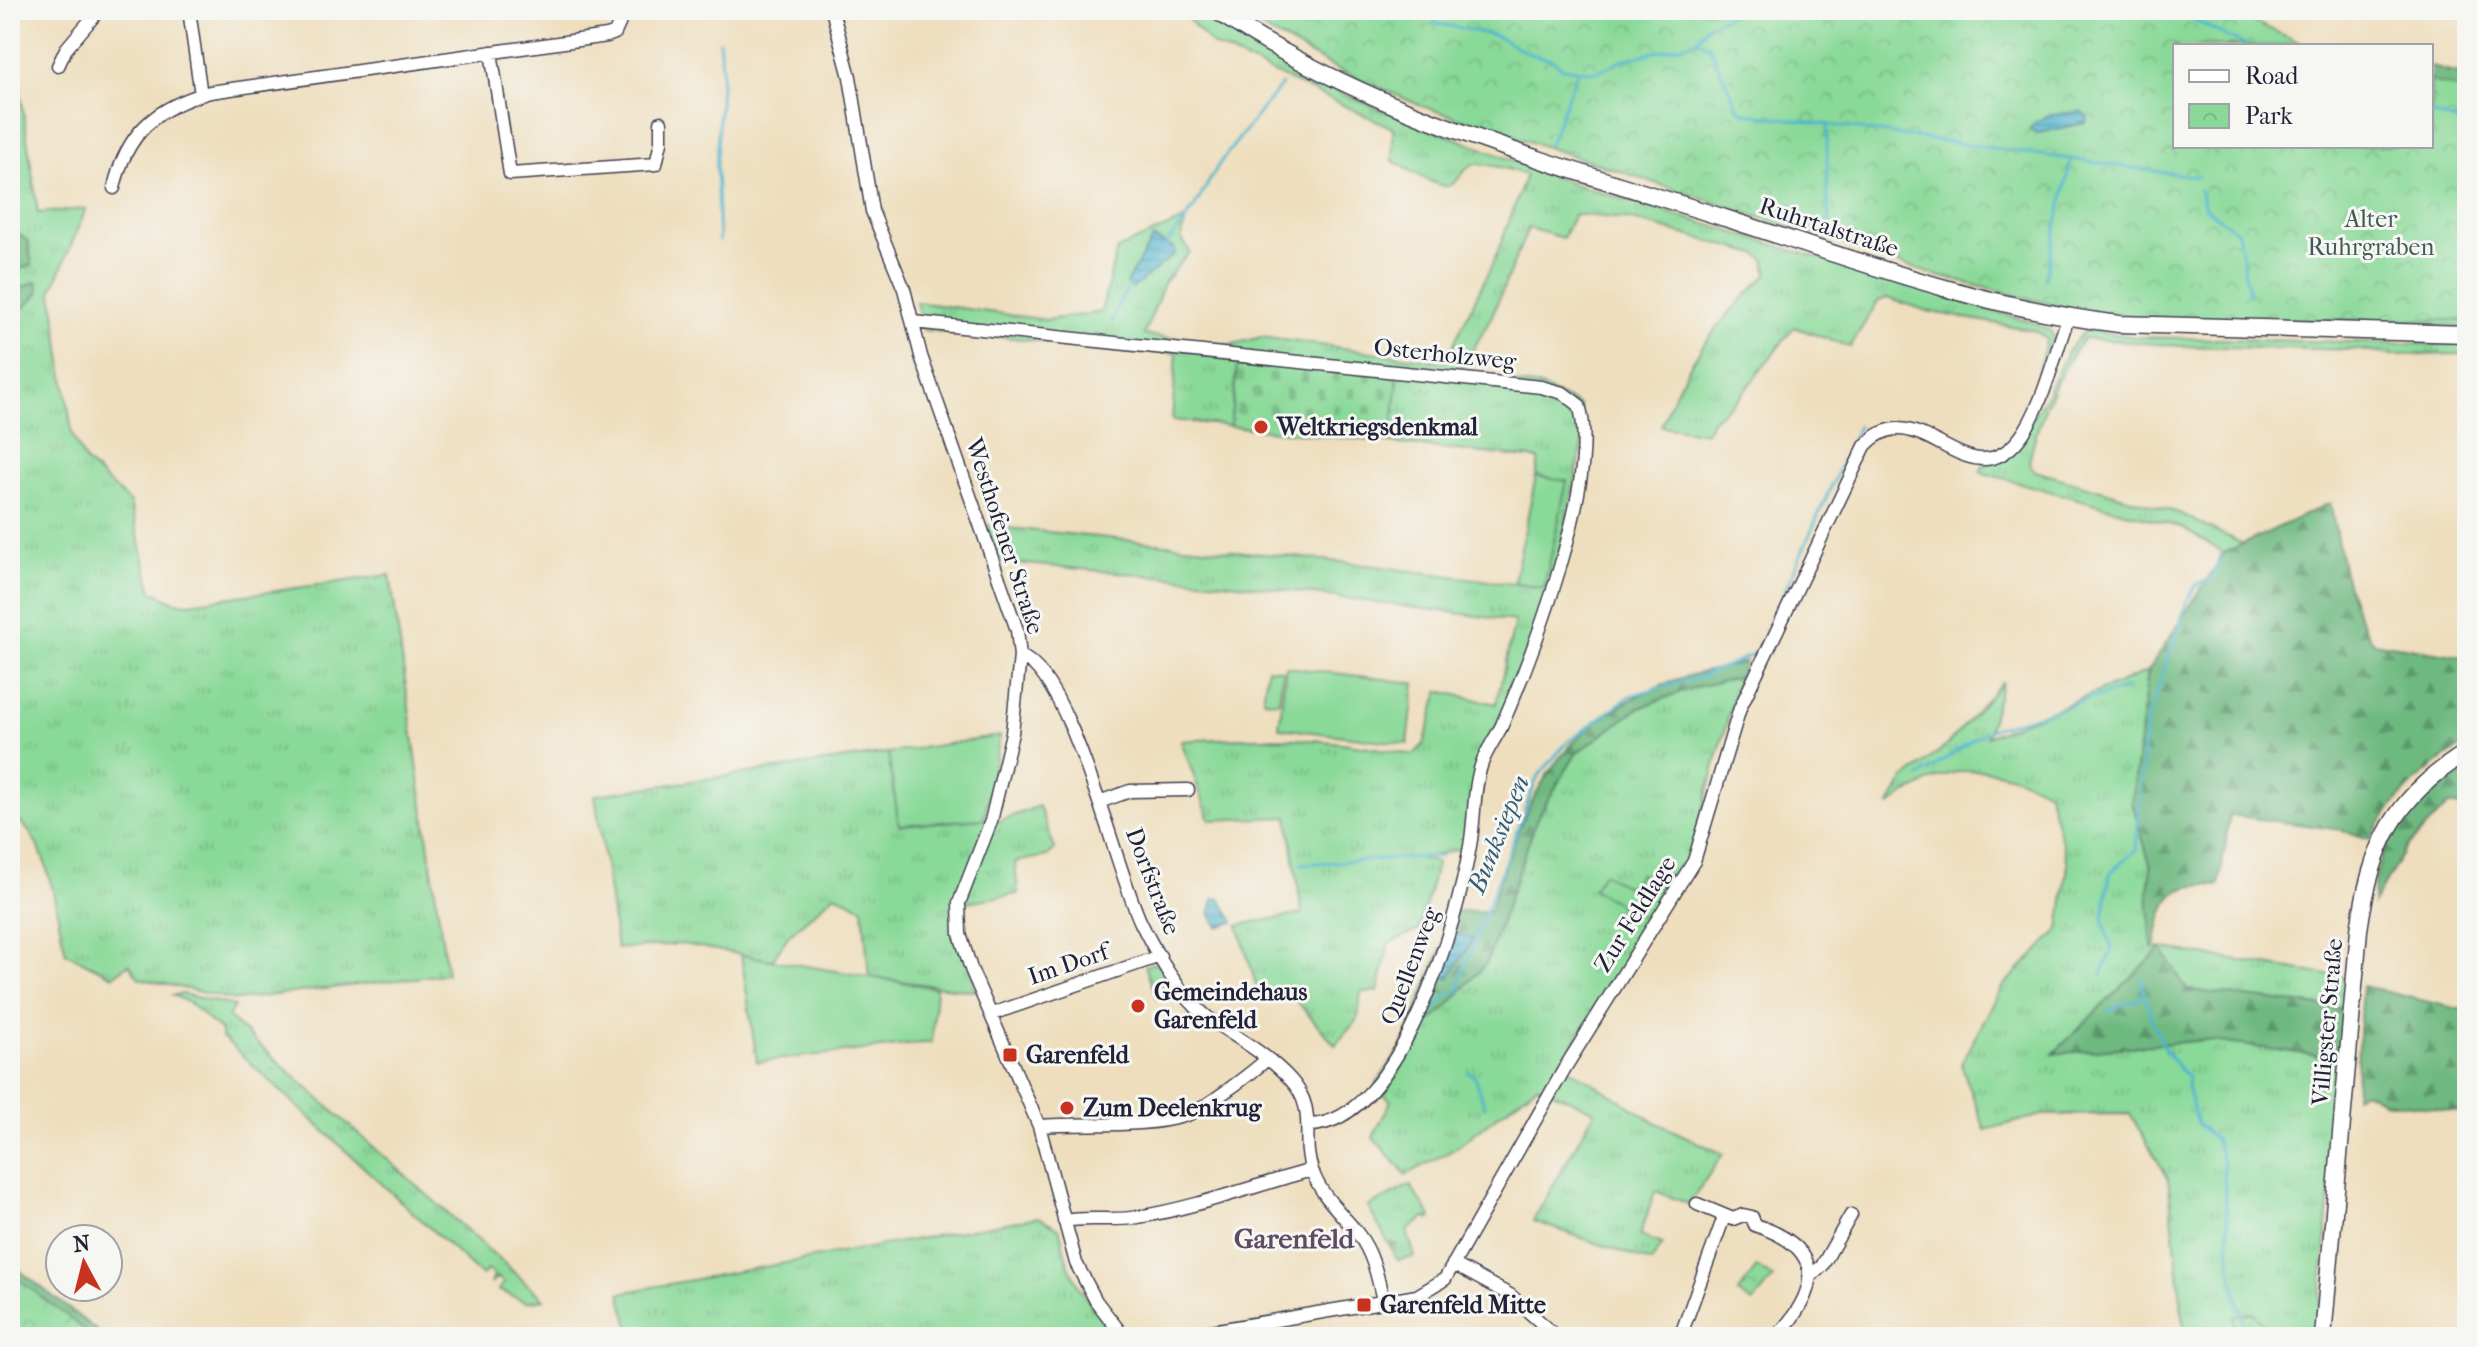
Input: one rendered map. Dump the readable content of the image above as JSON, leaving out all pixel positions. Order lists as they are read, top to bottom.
{
  "streets": {
    "main road": ["Ruhrtalstraße", "Villigster Straße"],
    "street": [
      "Osterholzweg",
      "Westhofener Straße",
      "Dorfstraße",
      "Zur Feldlage",
      "Im Dorf",
      "Quellenweg"
    ]
  },
  "crossings": [
    ["Ruhrtalstraße", "Zur Feldlage"],
    ["Osterholzweg", "Westhofener Straße"],
    ["Osterholzweg", "Quellenweg"],
    ["Westhofener Straße", "Dorfstraße"],
    ["Westhofener Straße", "Im Dorf"],
    ["Dorfstraße", "Zur Feldlage"],
    ["Dorfstraße", "Im Dorf"],
    ["Dorfstraße", "Quellenweg"]
  ],
  "districts": ["Garenfeld"],
  "water": ["Bunksiepen"],
  "parks": ["Alter Ruhrgraben"],
  "places": {
    "other": ["Weltkriegsdenkmal", "Gemeindehaus Garenfeld", "Zum Deelenkrug"],
    "transit": ["Garenfeld", "Garenfeld Mitte"]
  },
  "legend": ["Road", "Park"],
  "north": "top"
}
